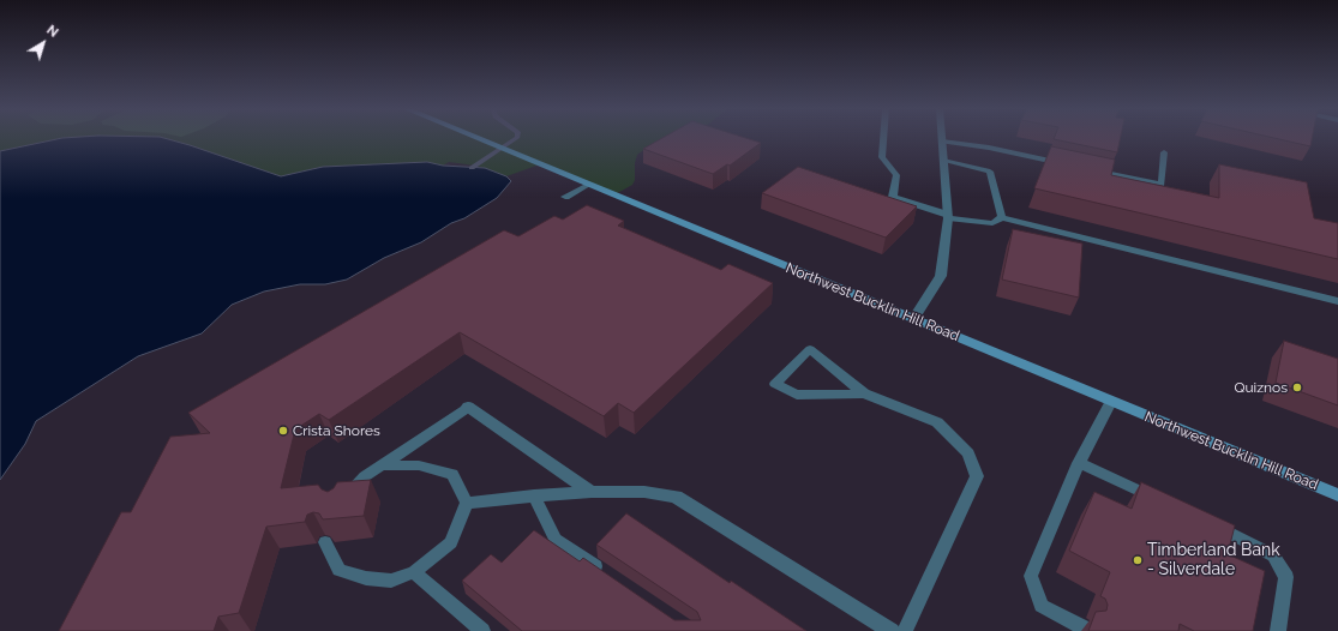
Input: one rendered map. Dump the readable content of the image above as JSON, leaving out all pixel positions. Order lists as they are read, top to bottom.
{
  "streets": {
    "main road": ["Northwest Bucklin Hill Road"]
  },
  "places": ["Quiznos", "Crista Shores", "Timberland Bank - Silverdale"],
  "north": "top right"
}
